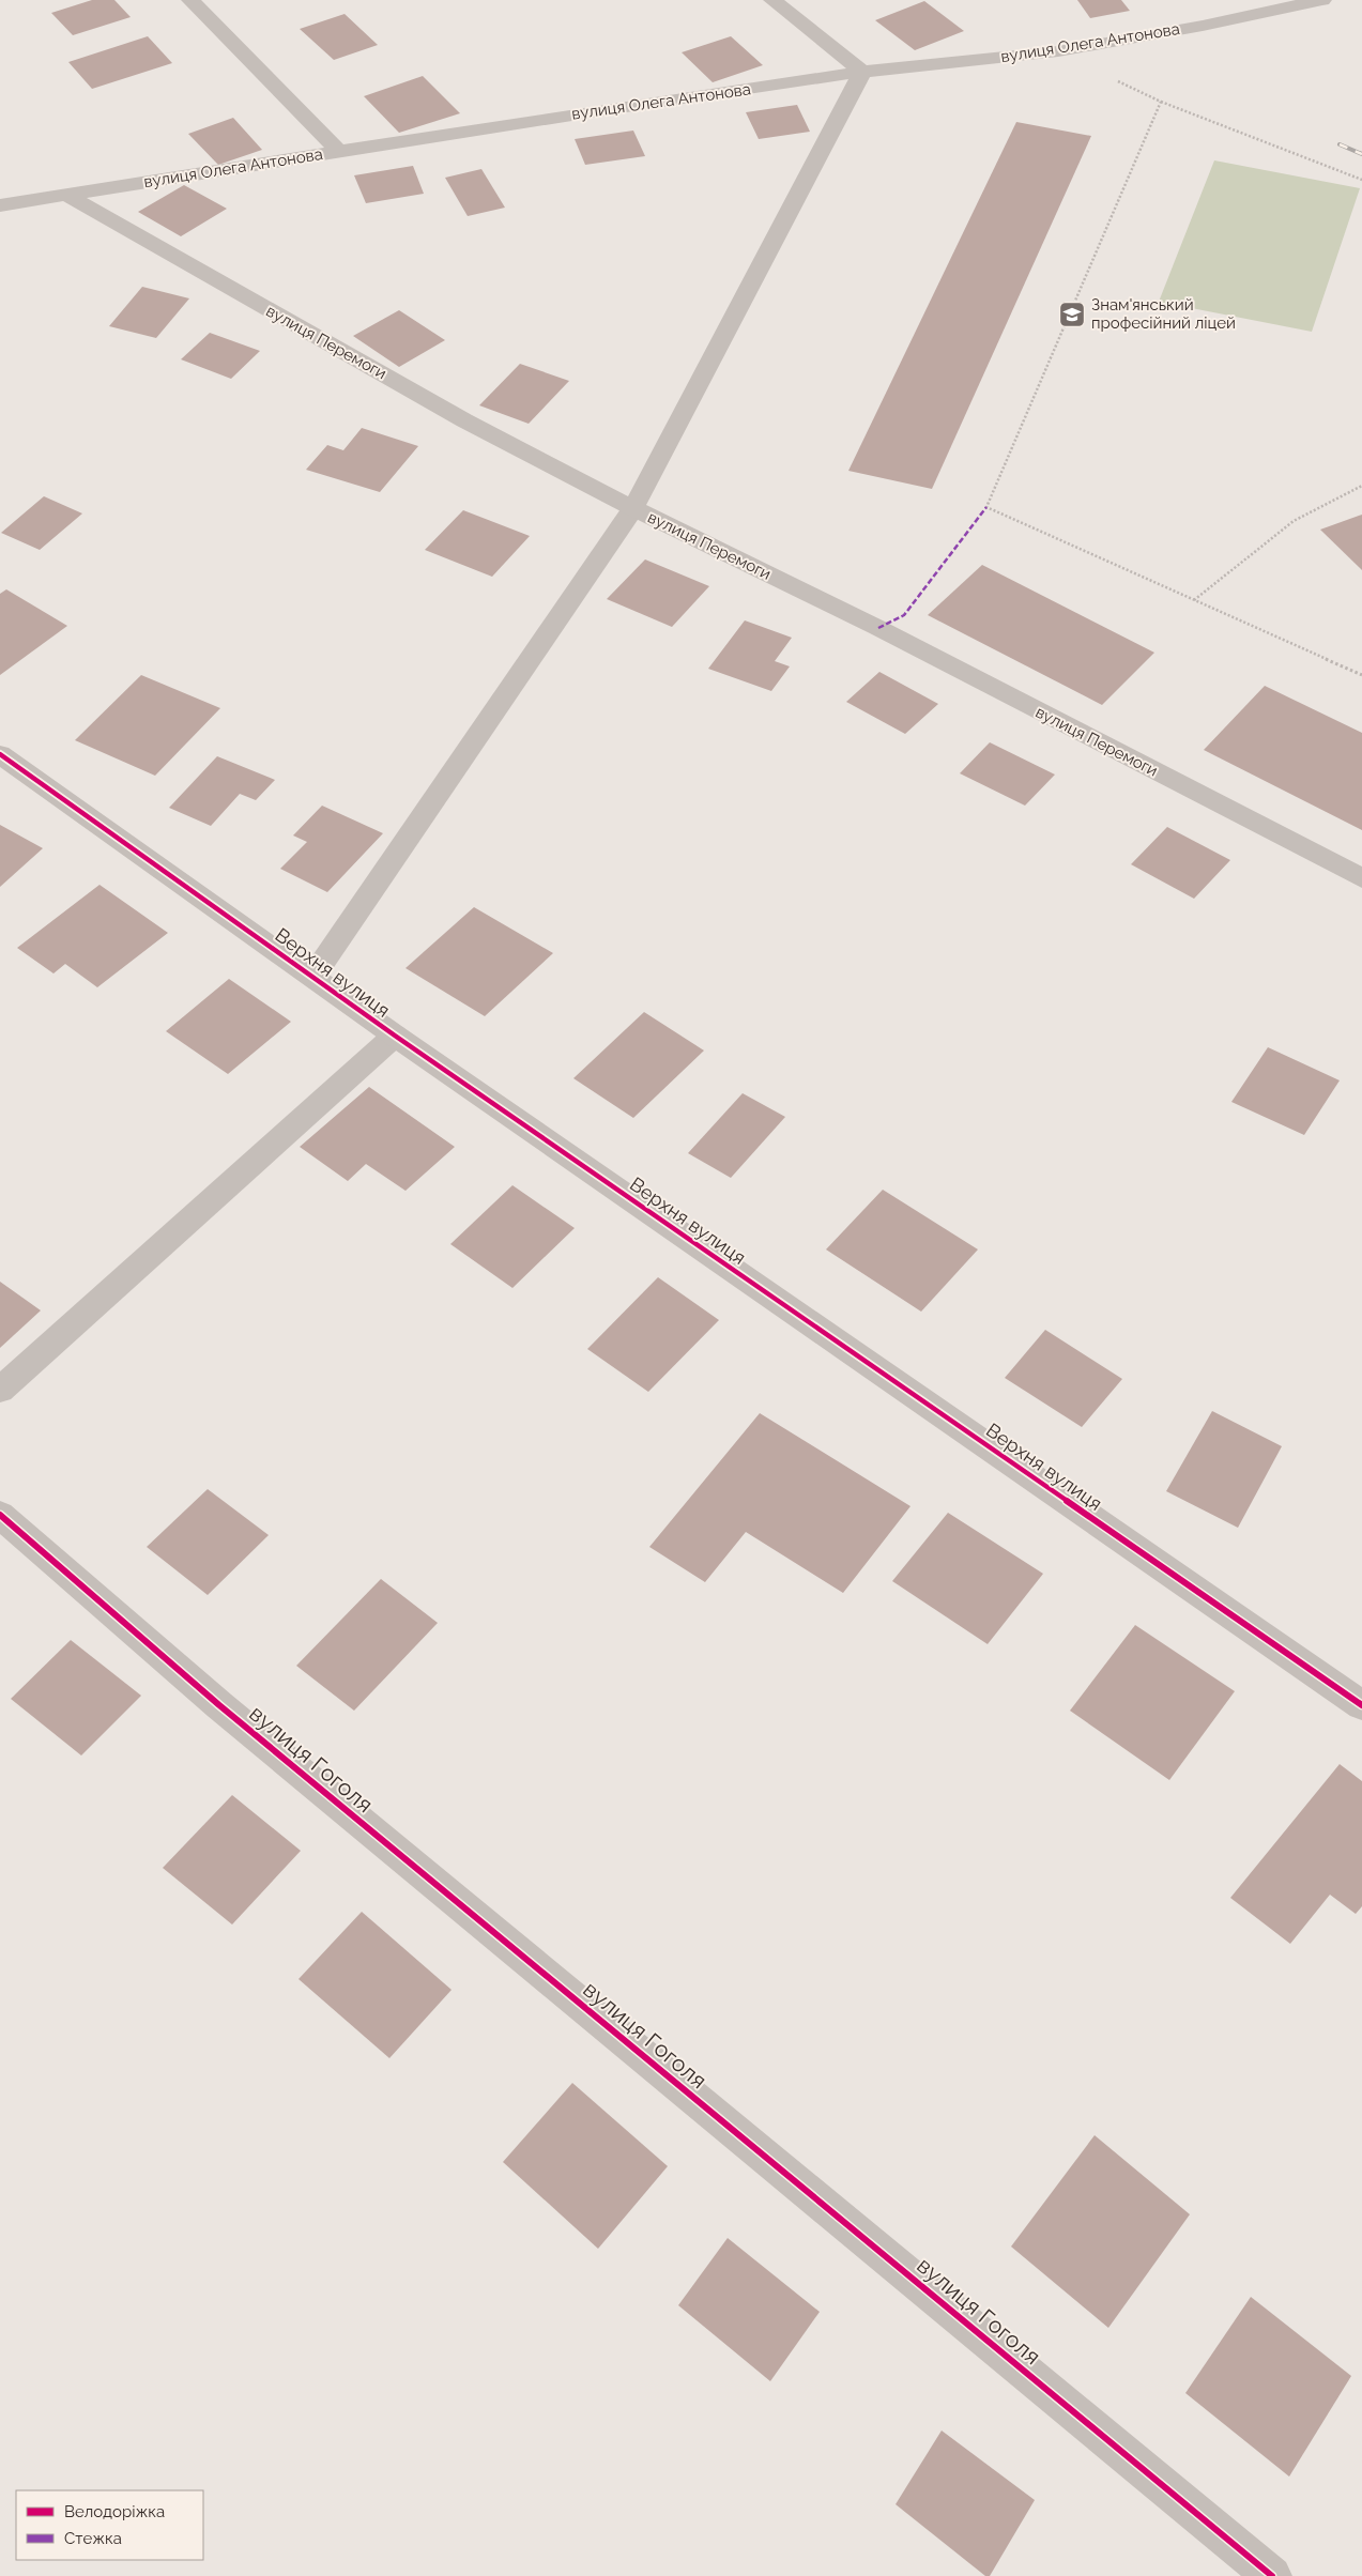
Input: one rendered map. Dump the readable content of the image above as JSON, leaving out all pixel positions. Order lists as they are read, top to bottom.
{
  "streets": {
    "street": [
      "вулиця Олега Антонова",
      "вулиця Перемоги",
      "Верхня вулиця",
      "вулиця Гоголя"
    ]
  },
  "crossings": [
    ["вулиця Олега Антонова", "вулиця Перемоги"]
  ],
  "places": {
    "school or university": ["Знам'янський професійний ліцей"]
  },
  "legend": ["Велодоріжка", "Стежка"]
}
